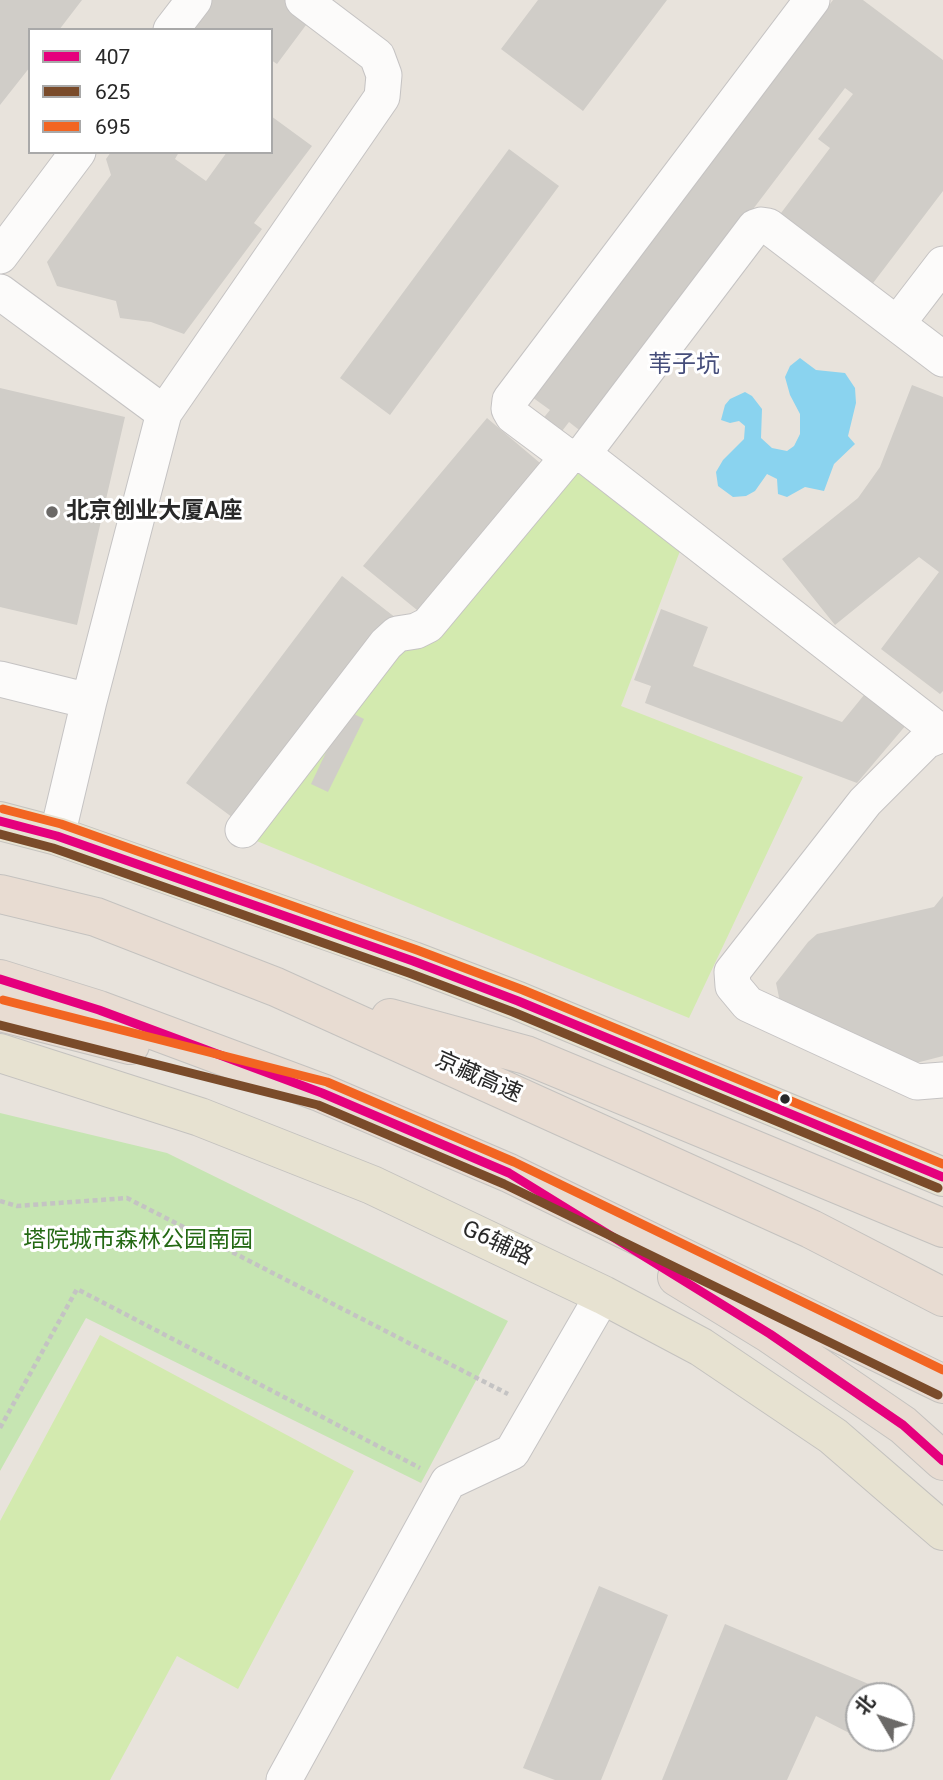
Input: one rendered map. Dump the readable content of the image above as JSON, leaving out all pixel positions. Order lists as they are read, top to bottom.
{
  "streets": {
    "highway": ["京藏高速"],
    "main road": ["G6辅路"]
  },
  "districts": ["苇子坑"],
  "parks": ["塔院城市森林公园南园"],
  "places": ["北京创业大厦A座"],
  "lines": ["transit line 695", "transit line 407", "transit line 625"],
  "legend": ["407", "625", "695"],
  "north": "top left"
}
